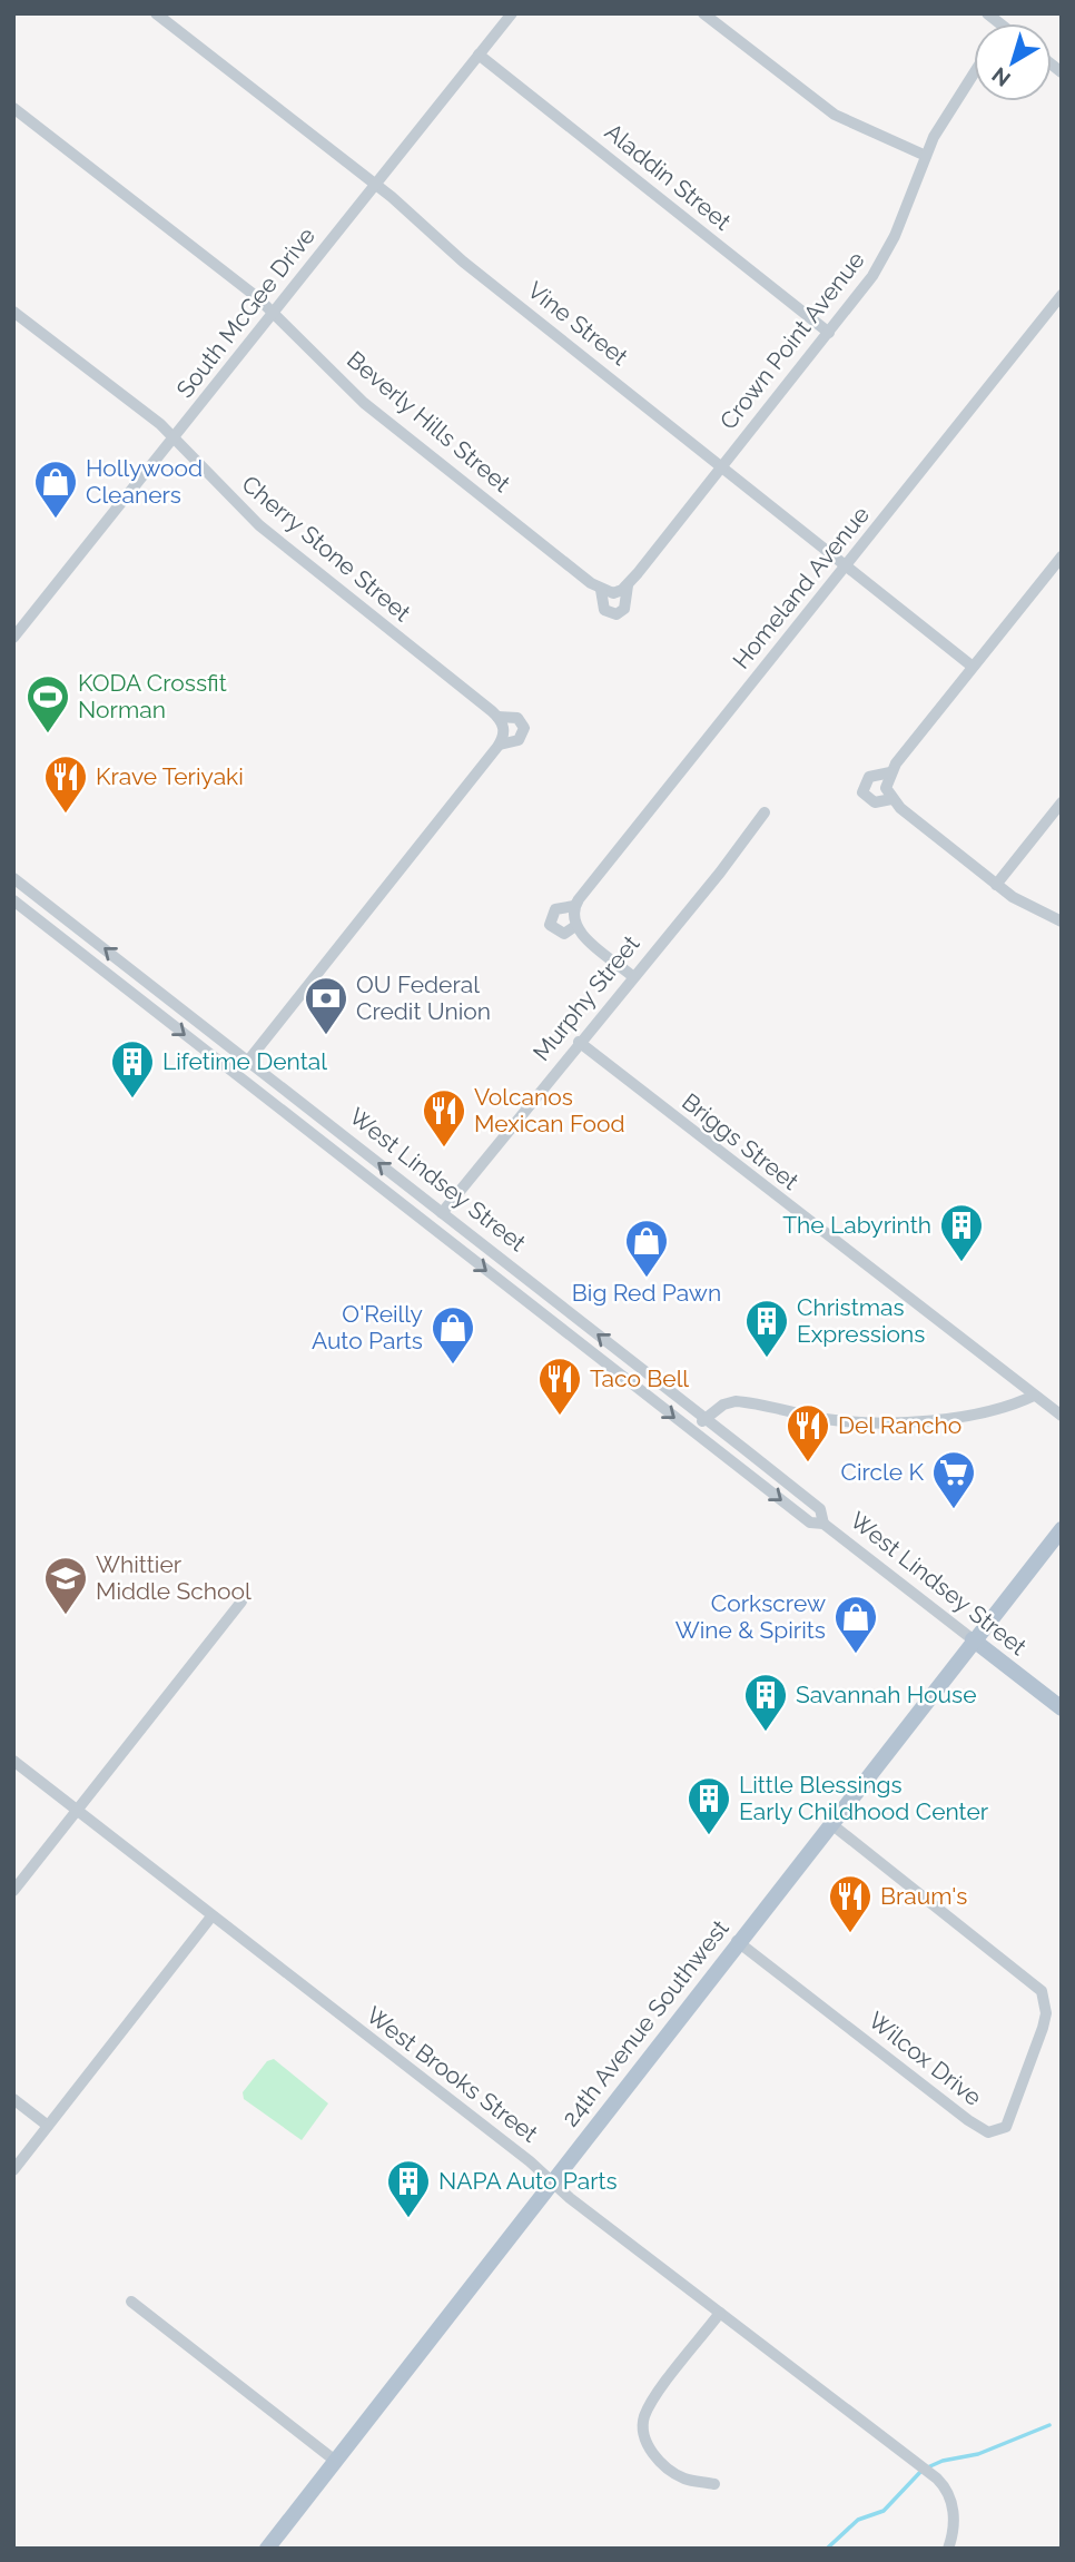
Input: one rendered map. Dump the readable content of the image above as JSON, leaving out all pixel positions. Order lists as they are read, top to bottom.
{
  "streets": {
    "main road": ["West Lindsey Street", "24th Avenue Southwest"],
    "street": [
      "Aladdin Street",
      "South McGee Drive",
      "Vine Street",
      "Crown Point Avenue",
      "Beverly Hills Street",
      "Cherry Stone Street",
      "Homeland Avenue",
      "Murphy Street",
      "Briggs Street",
      "Wilcox Drive",
      "West Brooks Street"
    ]
  },
  "crossings": [
    ["Aladdin Street", "South McGee Drive"],
    ["Aladdin Street", "Crown Point Avenue"],
    ["South McGee Drive", "Vine Street"],
    ["South McGee Drive", "Beverly Hills Street"],
    ["South McGee Drive", "Cherry Stone Street"],
    ["Vine Street", "Crown Point Avenue"],
    ["Vine Street", "Homeland Avenue"],
    ["Crown Point Avenue", "Beverly Hills Street"],
    ["Homeland Avenue", "Murphy Street"],
    ["Murphy Street", "Briggs Street"],
    ["Murphy Street", "West Lindsey Street"],
    ["West Lindsey Street", "24th Avenue Southwest"],
    ["24th Avenue Southwest", "Wilcox Drive"],
    ["24th Avenue Southwest", "West Brooks Street"]
  ],
  "places": {
    "shop": [
      "Hollywood Cleaners",
      "Big Red Pawn",
      "O'Reilly Auto Parts",
      "Corkscrew Wine & Spirits"
    ],
    "sports": ["KODA Crossfit Norman"],
    "restaurant": [
      "Krave Teriyaki",
      "Volcanos Mexican Food",
      "Taco Bell",
      "Del Rancho",
      "Braum's"
    ],
    "bank": ["OU Federal Credit Union"],
    "building": [
      "Lifetime Dental",
      "The Labyrinth",
      "Christmas Expressions",
      "Savannah House",
      "Little Blessings Early Childhood Center",
      "NAPA Auto Parts"
    ],
    "supermarket": ["Circle K"],
    "school or university": ["Whittier Middle School"]
  },
  "north": "bottom left"
}
